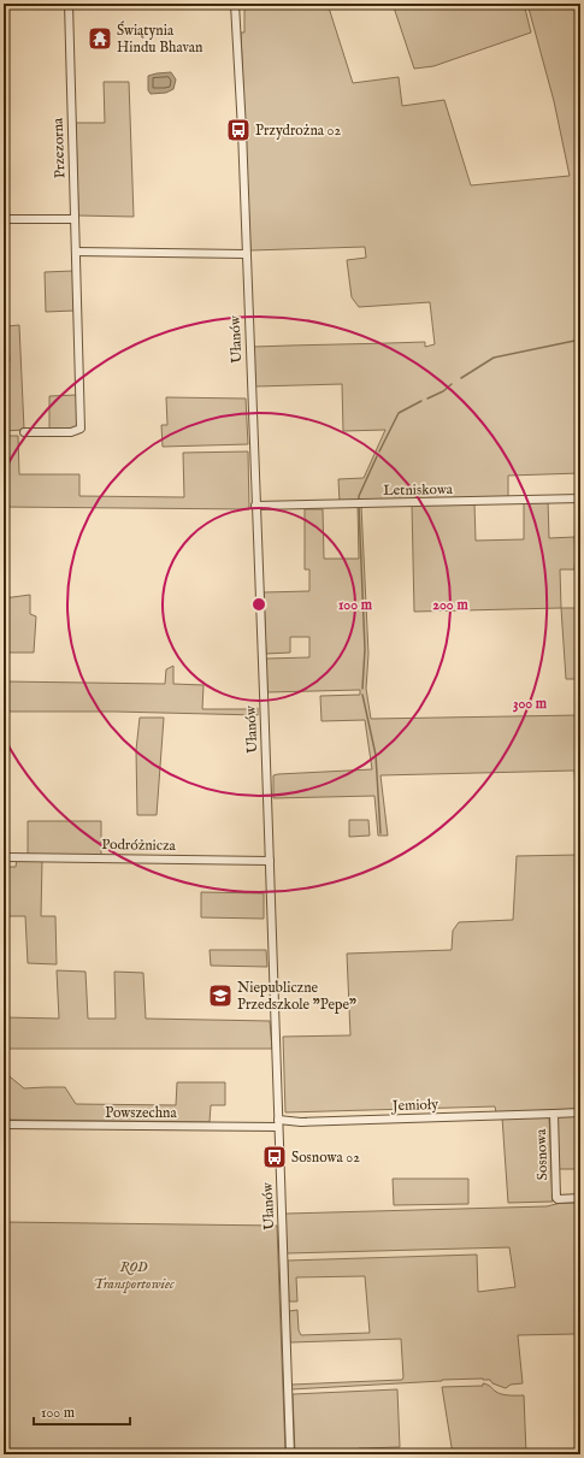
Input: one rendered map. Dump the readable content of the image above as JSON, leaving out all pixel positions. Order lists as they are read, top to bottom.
{
  "streets": {
    "street": [
      "Przezorna",
      "Ułanów",
      "Letniskowa",
      "Podróżnicza",
      "Jemioły",
      "Powszechna",
      "Sosnowa"
    ]
  },
  "crossings": [
    ["Ułanów", "Letniskowa"],
    ["Ułanów", "Podróżnicza"],
    ["Ułanów", "Jemioły"],
    ["Ułanów", "Powszechna"],
    ["Jemioły", "Powszechna"],
    ["Jemioły", "Sosnowa"]
  ],
  "parks": ["ROD Transportowiec"],
  "places": {
    "temple": ["Świątynia Hindu Bhavan"],
    "bus stop": ["Przydrożna 02", "Sosnowa 02"],
    "school or university": ["Niepubliczne Przedszkole \"Pepe\""]
  },
  "scale_bar": "100 m",
  "rings": ["100 m", "200 m", "300 m"]
}
